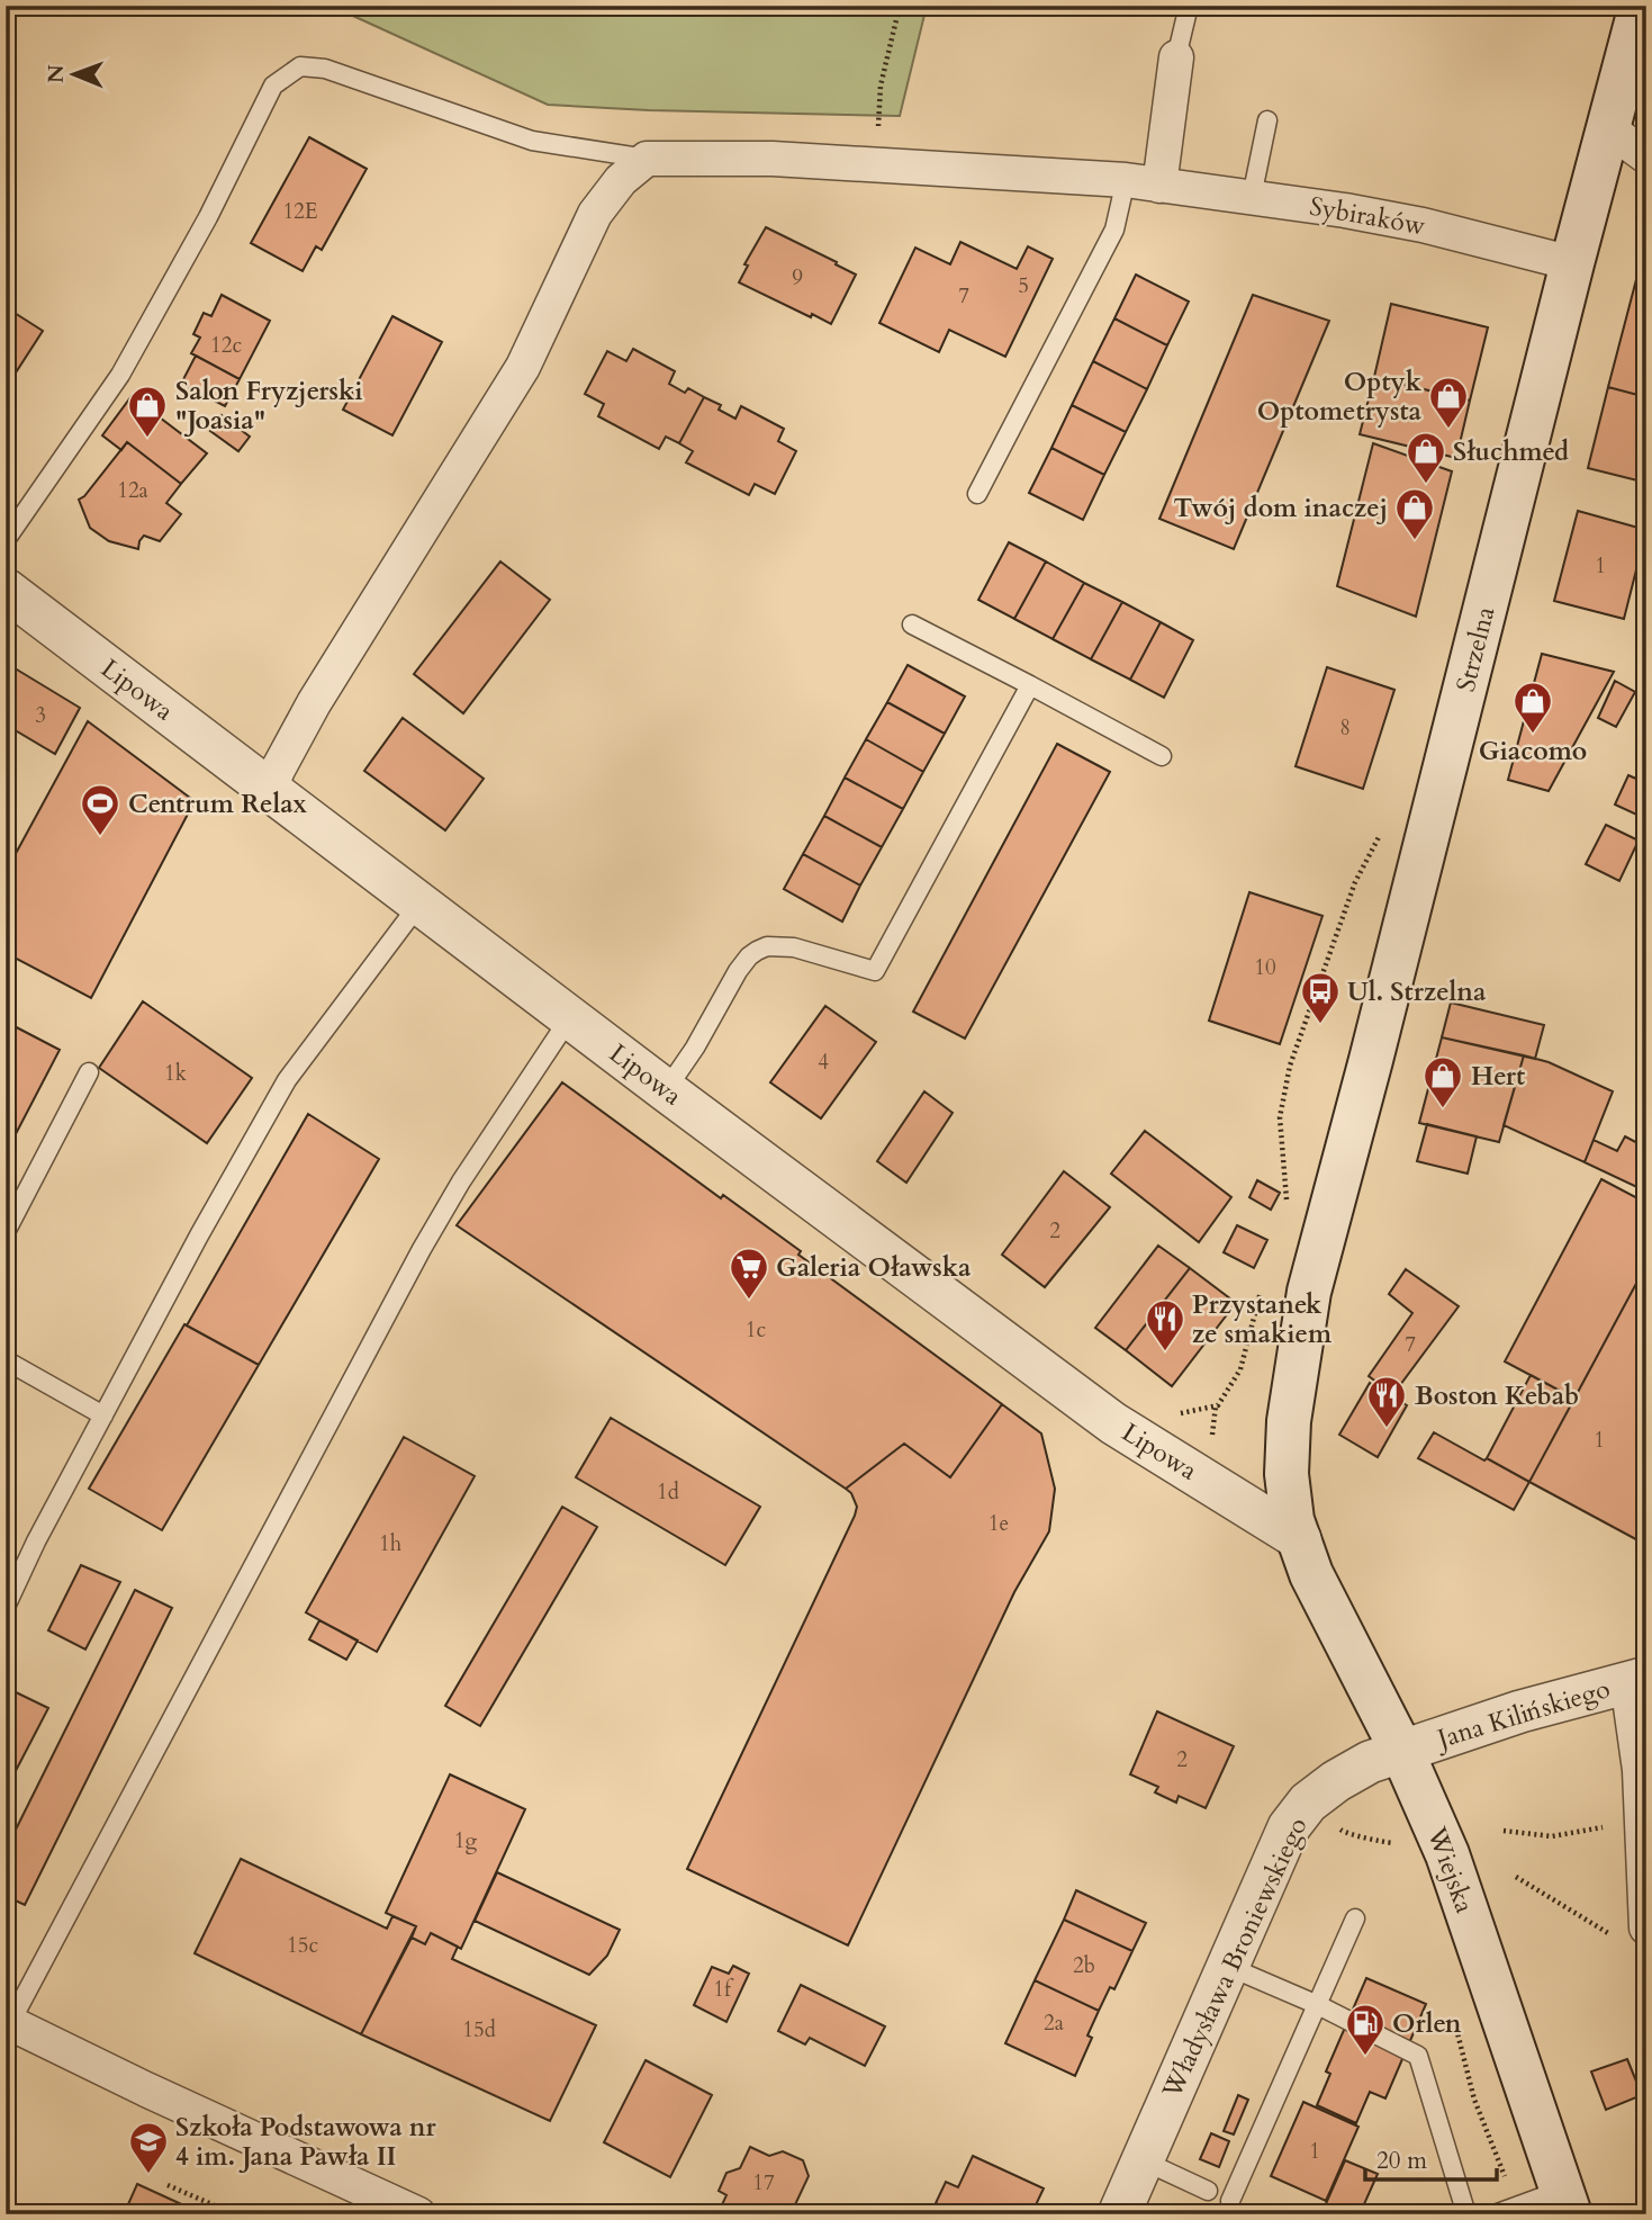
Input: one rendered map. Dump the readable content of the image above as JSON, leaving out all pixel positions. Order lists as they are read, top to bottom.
{
  "streets": {
    "main road": ["Strzelna", "Wiejska"],
    "street": [
      "Sybiraków",
      "Lipowa",
      "Jana Kilińskiego",
      "Władysława Broniewskiego"
    ]
  },
  "crossings": [
    ["Sybiraków", "Strzelna"],
    ["Strzelna", "Lipowa"],
    ["Strzelna", "Wiejska"],
    ["Lipowa", "Wiejska"],
    ["Jana Kilińskiego", "Wiejska"],
    ["Jana Kilińskiego", "Władysława Broniewskiego"],
    ["Wiejska", "Władysława Broniewskiego"]
  ],
  "places": {
    "shop": [
      "Optyk Optometrysta",
      "Salon Fryzjerski \"Joasia\"",
      "Słuchmed",
      "Twój dom inaczej",
      "Giacomo",
      "Hert"
    ],
    "sports": ["Centrum Relax"],
    "bus stop": ["Ul. Strzelna"],
    "supermarket": ["Galeria Oławska"],
    "restaurant": ["Przystanek ze smakiem", "Boston Kebab"],
    "fuel station": ["Orlen"],
    "school or university": ["Szkoła Podstawowa nr 4 im. Jana Pawła II"]
  },
  "house_numbers": [
    "12E",
    "9",
    "5",
    "7",
    "12c",
    "12a",
    "1",
    "3",
    "8",
    "10",
    "4",
    "1k",
    "2",
    "1c",
    "7",
    "1",
    "1d",
    "1e",
    "1h",
    "2",
    "1g",
    "15c",
    "2b",
    "1f",
    "2a",
    "15d",
    "1",
    "17"
  ],
  "scale_bar": "20 m",
  "north": "left"
}
